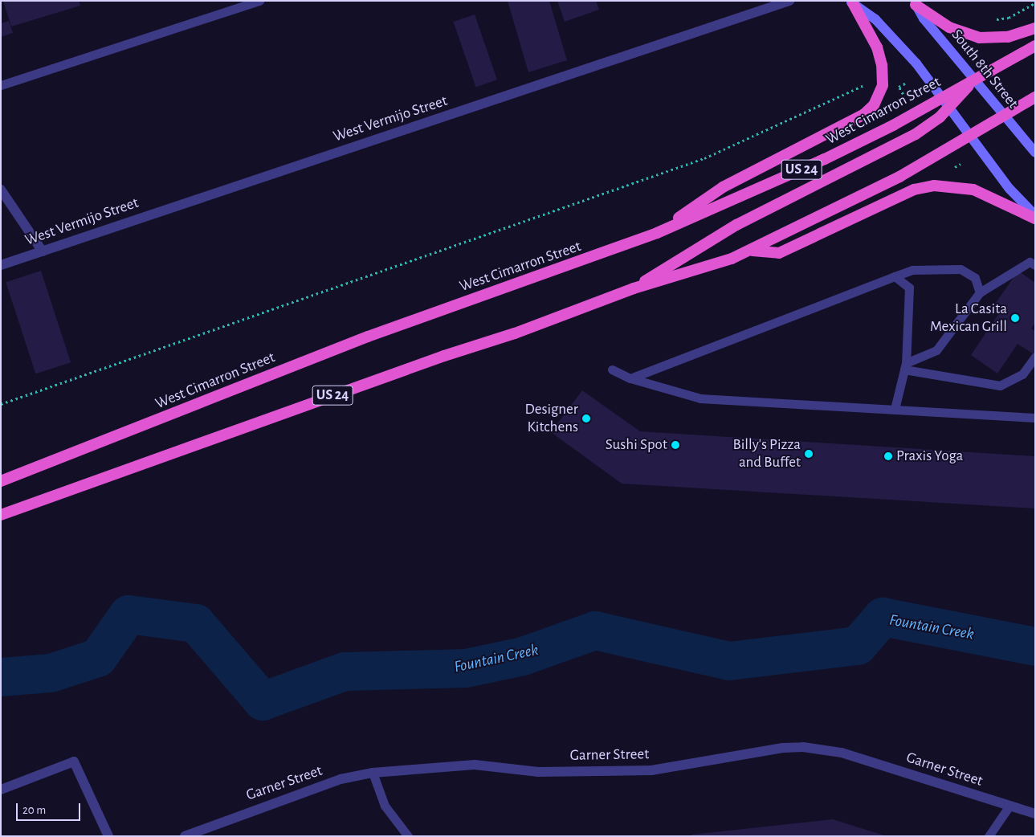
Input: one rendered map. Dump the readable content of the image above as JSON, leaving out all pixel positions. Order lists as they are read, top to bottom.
{
  "streets": {
    "highway": ["West Cimarron Street", "US 24"],
    "main road": ["South 8th Street"],
    "street": ["West Vermijo Street", "Garner Street"]
  },
  "crossings": [
    ["South 8th Street", "West Cimarron Street"],
    ["South 8th Street", "US 24"]
  ],
  "water": ["Fountain Creek"],
  "places": [
    "La Casita Mexican Grill",
    "Designer Kitchens",
    "Sushi Spot",
    "Billy's Pizza and Buffet",
    "Praxis Yoga"
  ],
  "scale_bar": "20 m"
}
